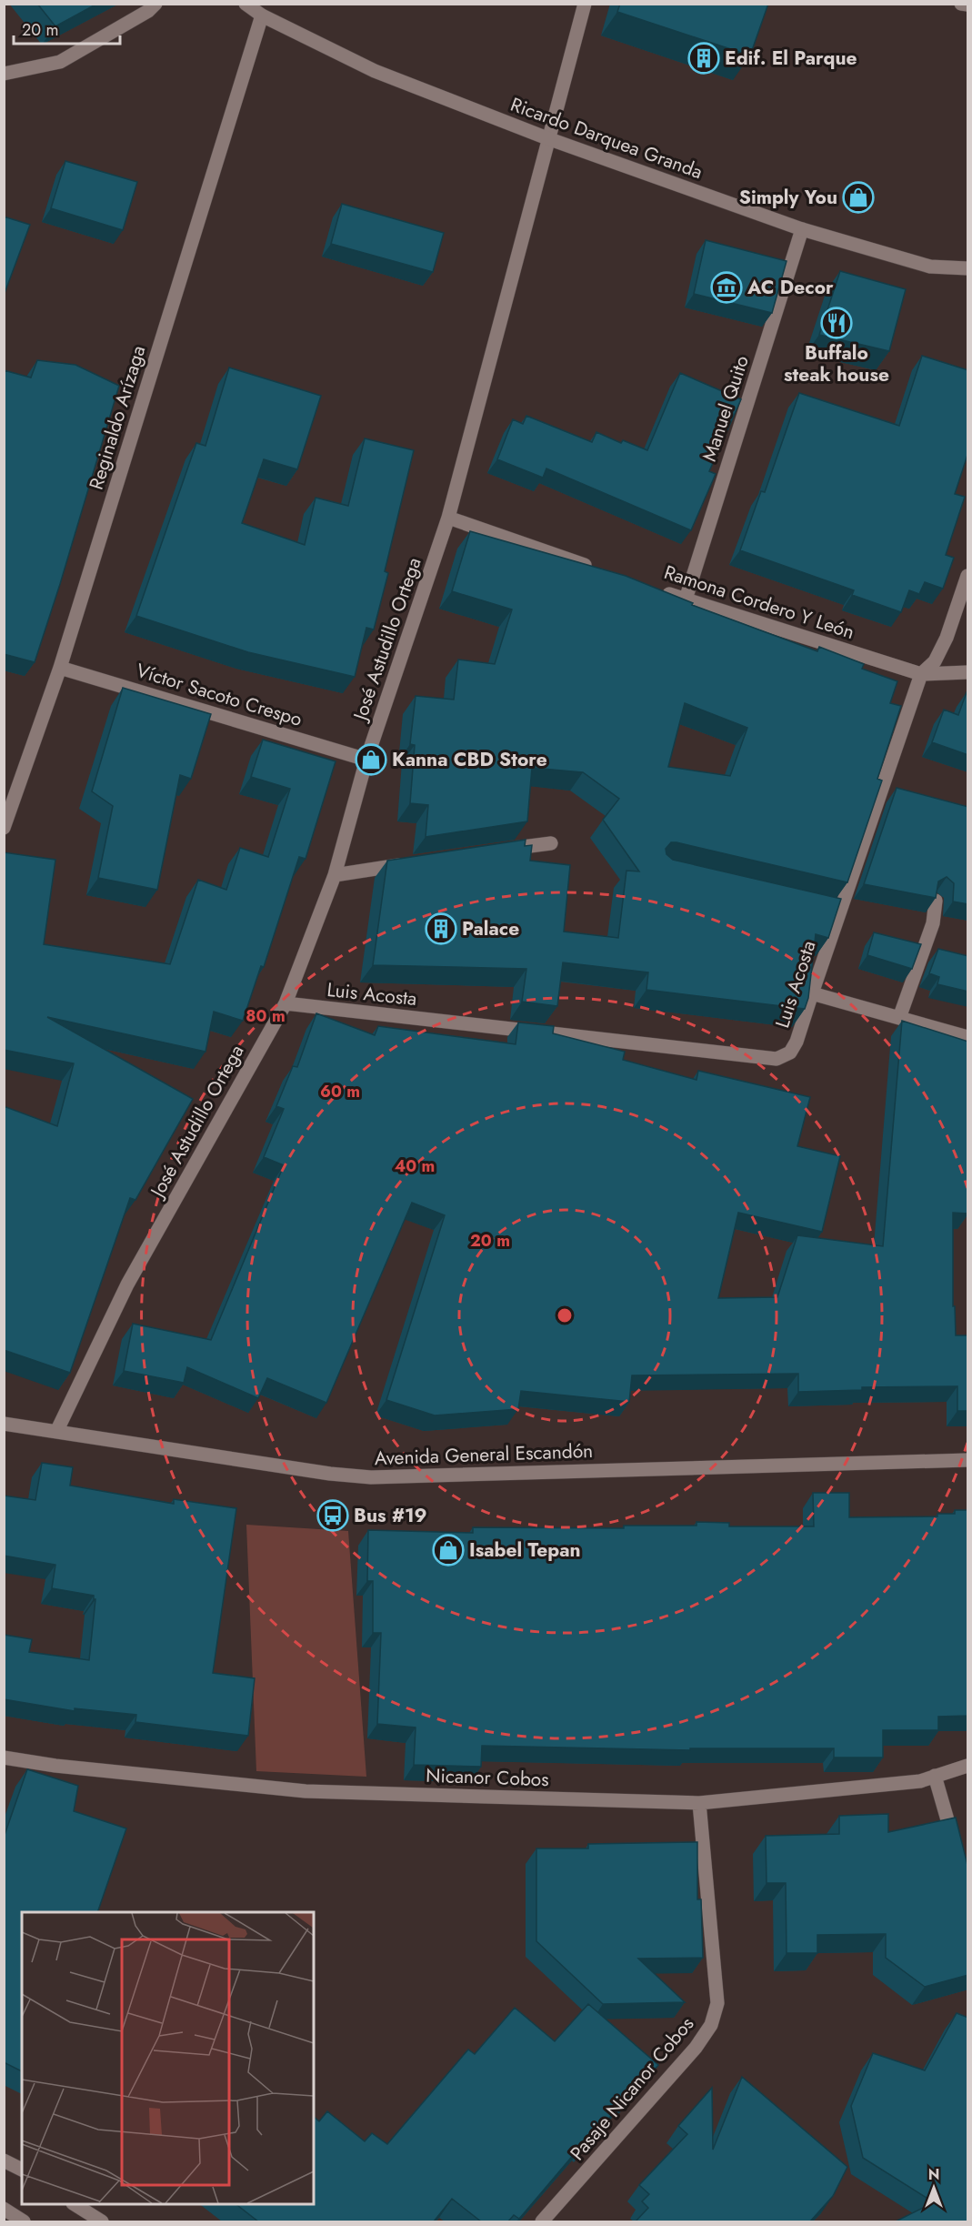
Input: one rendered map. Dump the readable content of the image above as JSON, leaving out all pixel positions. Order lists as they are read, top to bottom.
{
  "streets": {
    "street": [
      "Ricardo Darquea Granda",
      "Manuel Quito",
      "Reginaldo Arízaga",
      "Ramona Cordero Y León",
      "José Astudillo Ortega",
      "Víctor Sacoto Crespo",
      "Luis Acosta",
      "Avenida General Escandón",
      "Nicanor Cobos",
      "Pasaje Nicanor Cobos"
    ]
  },
  "crossings": [
    ["Ricardo Darquea Granda", "Manuel Quito"],
    ["Ricardo Darquea Granda", "Reginaldo Arízaga"],
    ["Ricardo Darquea Granda", "José Astudillo Ortega"],
    ["Manuel Quito", "Ramona Cordero Y León"],
    ["Reginaldo Arízaga", "Víctor Sacoto Crespo"],
    ["Ramona Cordero Y León", "Luis Acosta"],
    ["José Astudillo Ortega", "Víctor Sacoto Crespo"],
    ["José Astudillo Ortega", "Luis Acosta"],
    ["José Astudillo Ortega", "Avenida General Escandón"],
    ["Nicanor Cobos", "Pasaje Nicanor Cobos"]
  ],
  "places": {
    "building": ["Edif. El Parque", "Palace"],
    "shop": ["Simply You", "Kanna CBD Store", "Isabel Tepan"],
    "museum": ["AC Decor"],
    "restaurant": ["Buffalo steak house"],
    "bus stop": ["Bus #19"]
  },
  "scale_bar": "20 m",
  "north": "top",
  "rings": [
    "80 m",
    "60 m",
    "40 m",
    "20 m"
  ]
}
